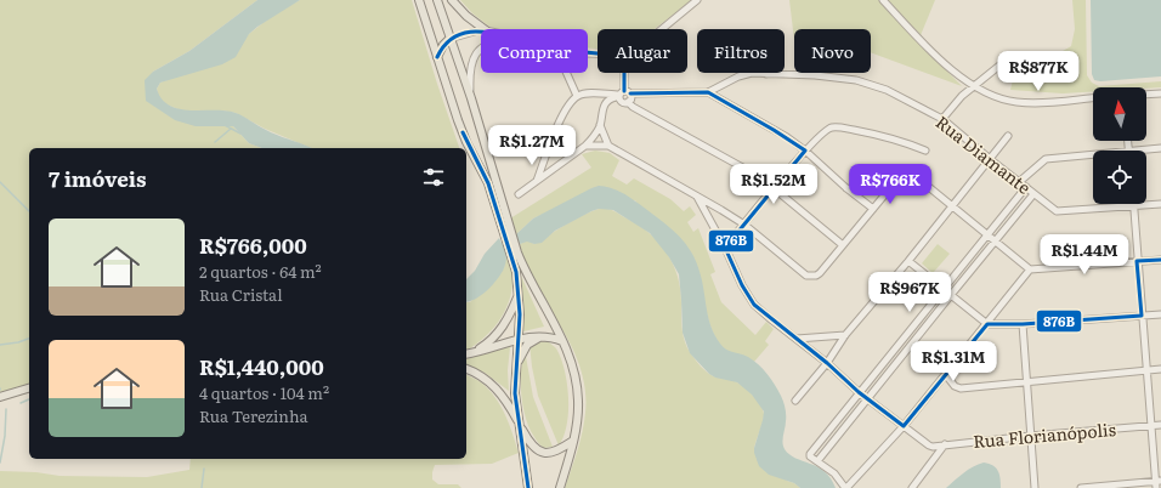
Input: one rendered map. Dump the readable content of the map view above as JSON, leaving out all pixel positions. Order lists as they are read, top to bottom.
{
  "streets": {
    "street": ["Rua Diamante", "Rua Florianópolis"]
  },
  "lines": ["transit line 876B"],
  "north": "top",
  "page": {
    "chip": [
      "Comprar",
      "Alugar",
      "Filtros",
      "Novo"
    ],
    "price": [
      "R$877K",
      "R$1.27M",
      "R$1.52M",
      "R$766K",
      "R$1.44M",
      "R$967K",
      "R$1.31M"
    ],
    "heading": "7 imóveis",
    "list": [
      {
        "name": "R$766,000",
        "note": "2 quartos · 64 m² · Rua Cristal"
      },
      {
        "name": "R$1,440,000",
        "note": "4 quartos · 104 m² · Rua Terezinha"
      }
    ]
  }
}
